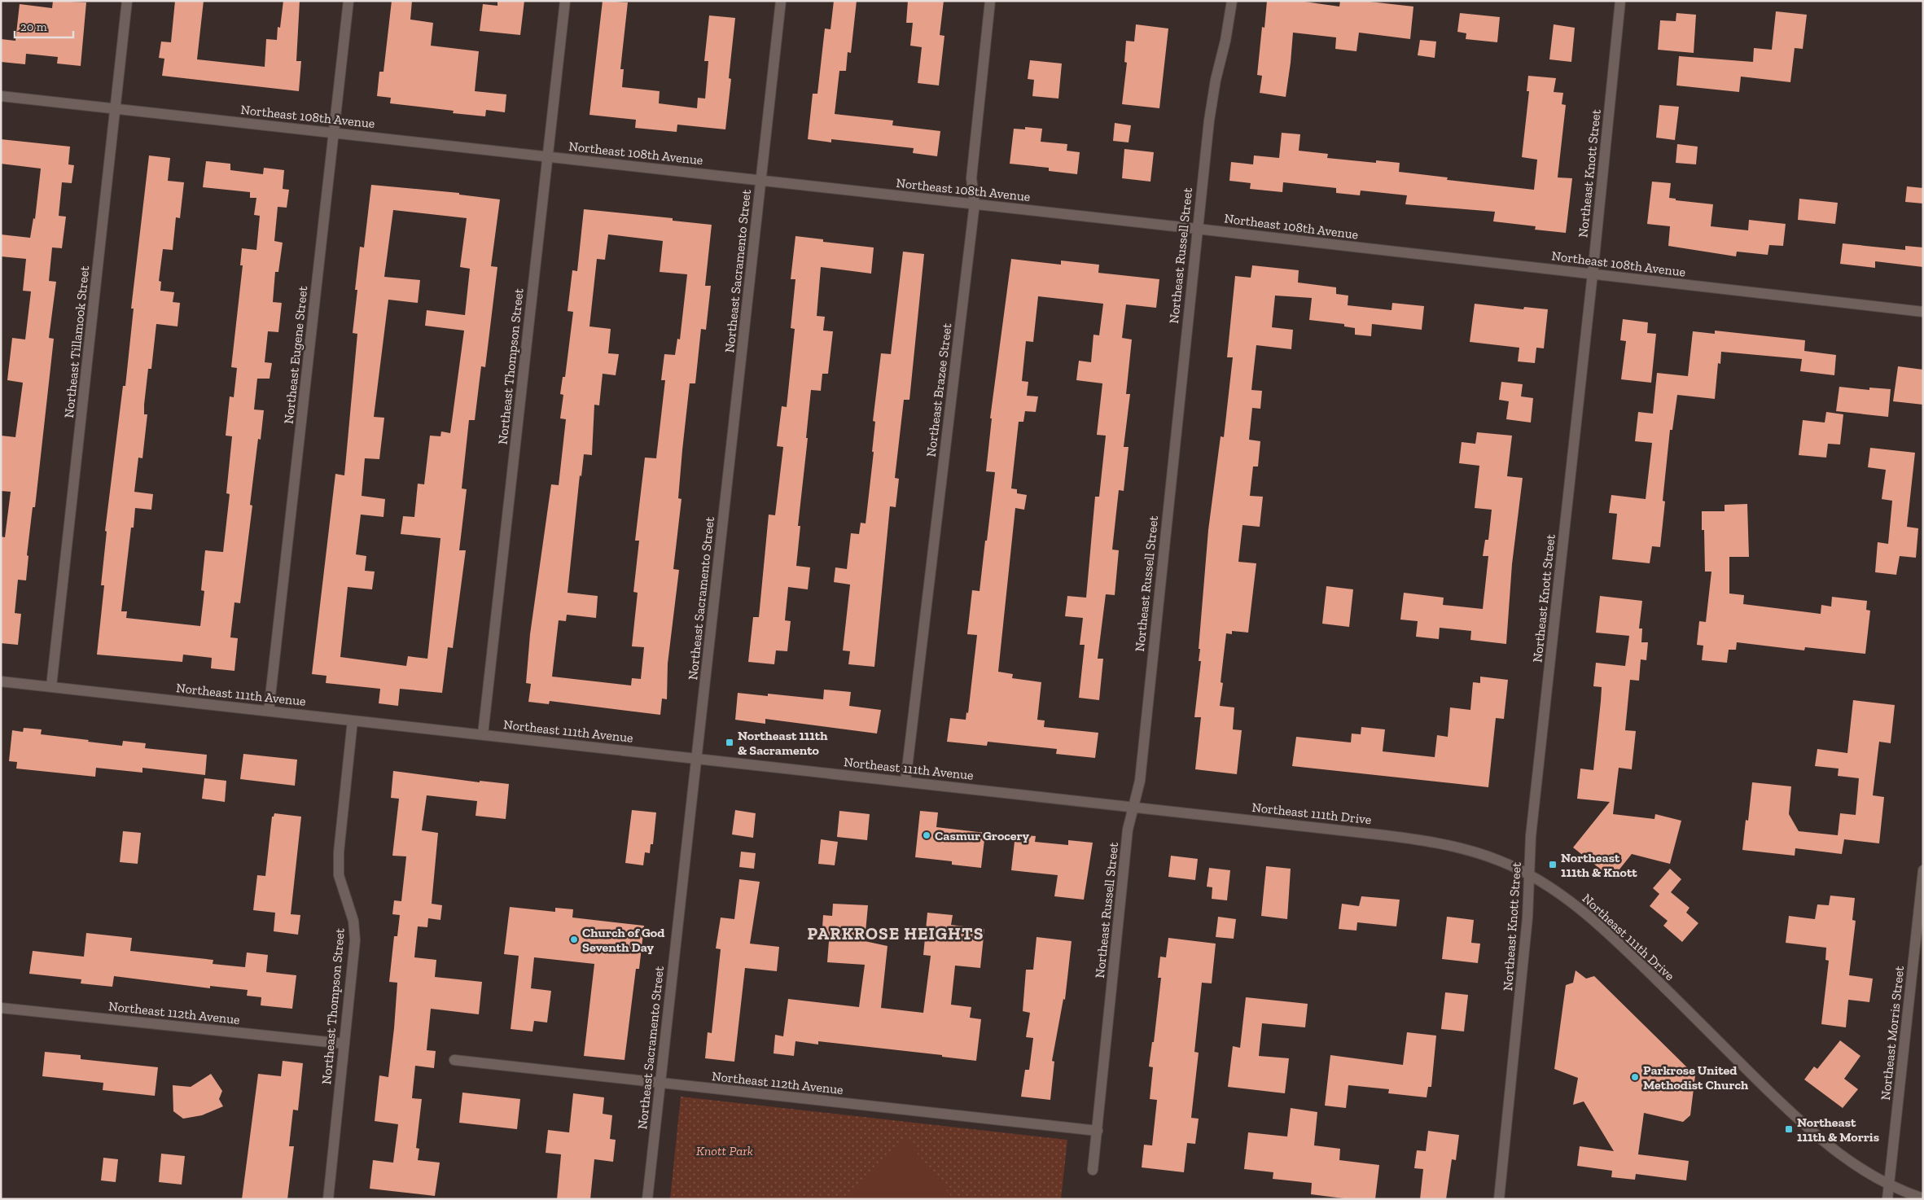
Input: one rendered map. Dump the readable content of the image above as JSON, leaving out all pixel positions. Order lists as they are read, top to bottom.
{
  "streets": {
    "street": [
      "Northeast 108th Avenue",
      "Northeast Knott Street",
      "Northeast Russell Street",
      "Northeast Sacramento Street",
      "Northeast Tillamook Street",
      "Northeast Eugene Street",
      "Northeast Thompson Street",
      "Northeast Brazee Street",
      "Northeast 111th Avenue",
      "Northeast 111th Drive",
      "Northeast 112th Avenue",
      "Northeast Morris Street"
    ]
  },
  "crossings": [
    ["Northeast 108th Avenue", "Northeast Knott Street"],
    ["Northeast 108th Avenue", "Northeast Russell Street"],
    ["Northeast 108th Avenue", "Northeast Sacramento Street"],
    ["Northeast 108th Avenue", "Northeast Tillamook Street"],
    ["Northeast 108th Avenue", "Northeast Eugene Street"],
    ["Northeast 108th Avenue", "Northeast Thompson Street"],
    ["Northeast 108th Avenue", "Northeast Brazee Street"],
    ["Northeast Knott Street", "Northeast 111th Drive"],
    ["Northeast Russell Street", "Northeast 111th Avenue"],
    ["Northeast Russell Street", "Northeast 111th Drive"],
    ["Northeast Russell Street", "Northeast 112th Avenue"],
    ["Northeast Sacramento Street", "Northeast 111th Avenue"],
    ["Northeast Sacramento Street", "Northeast 112th Avenue"],
    ["Northeast Tillamook Street", "Northeast 111th Avenue"],
    ["Northeast Eugene Street", "Northeast 111th Avenue"],
    ["Northeast Thompson Street", "Northeast 111th Avenue"],
    ["Northeast Thompson Street", "Northeast 112th Avenue"],
    ["Northeast Brazee Street", "Northeast 111th Avenue"],
    ["Northeast 111th Avenue", "Northeast 111th Drive"],
    ["Northeast 111th Drive", "Northeast Morris Street"]
  ],
  "districts": ["PARKROSE HEIGHTS"],
  "parks": ["Knott Park"],
  "places": {
    "transit": ["Northeast 111th & Sacramento", "Northeast 111th & Knott", "Northeast 111th & Morris"],
    "other": ["Casmur Grocery", "Church of God Seventh Day", "Parkrose United Methodist Church"]
  },
  "scale_bar": "20 m"
}
